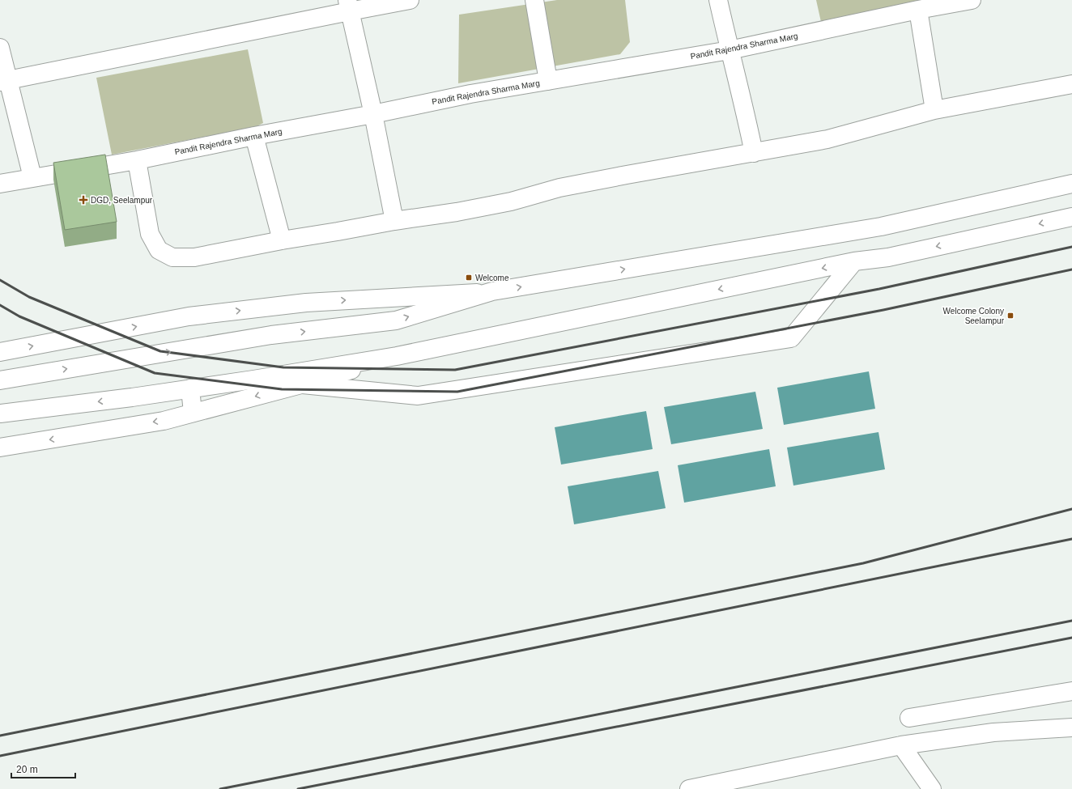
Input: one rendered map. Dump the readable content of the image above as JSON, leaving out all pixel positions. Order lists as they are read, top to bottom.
{
  "streets": {
    "main road": ["Pandit Rajendra Sharma Marg"]
  },
  "places": {
    "health": ["DGD, Seelampur"],
    "transit": ["Welcome", "Welcome Colony Seelampur"]
  },
  "scale_bar": "20 m"
}
